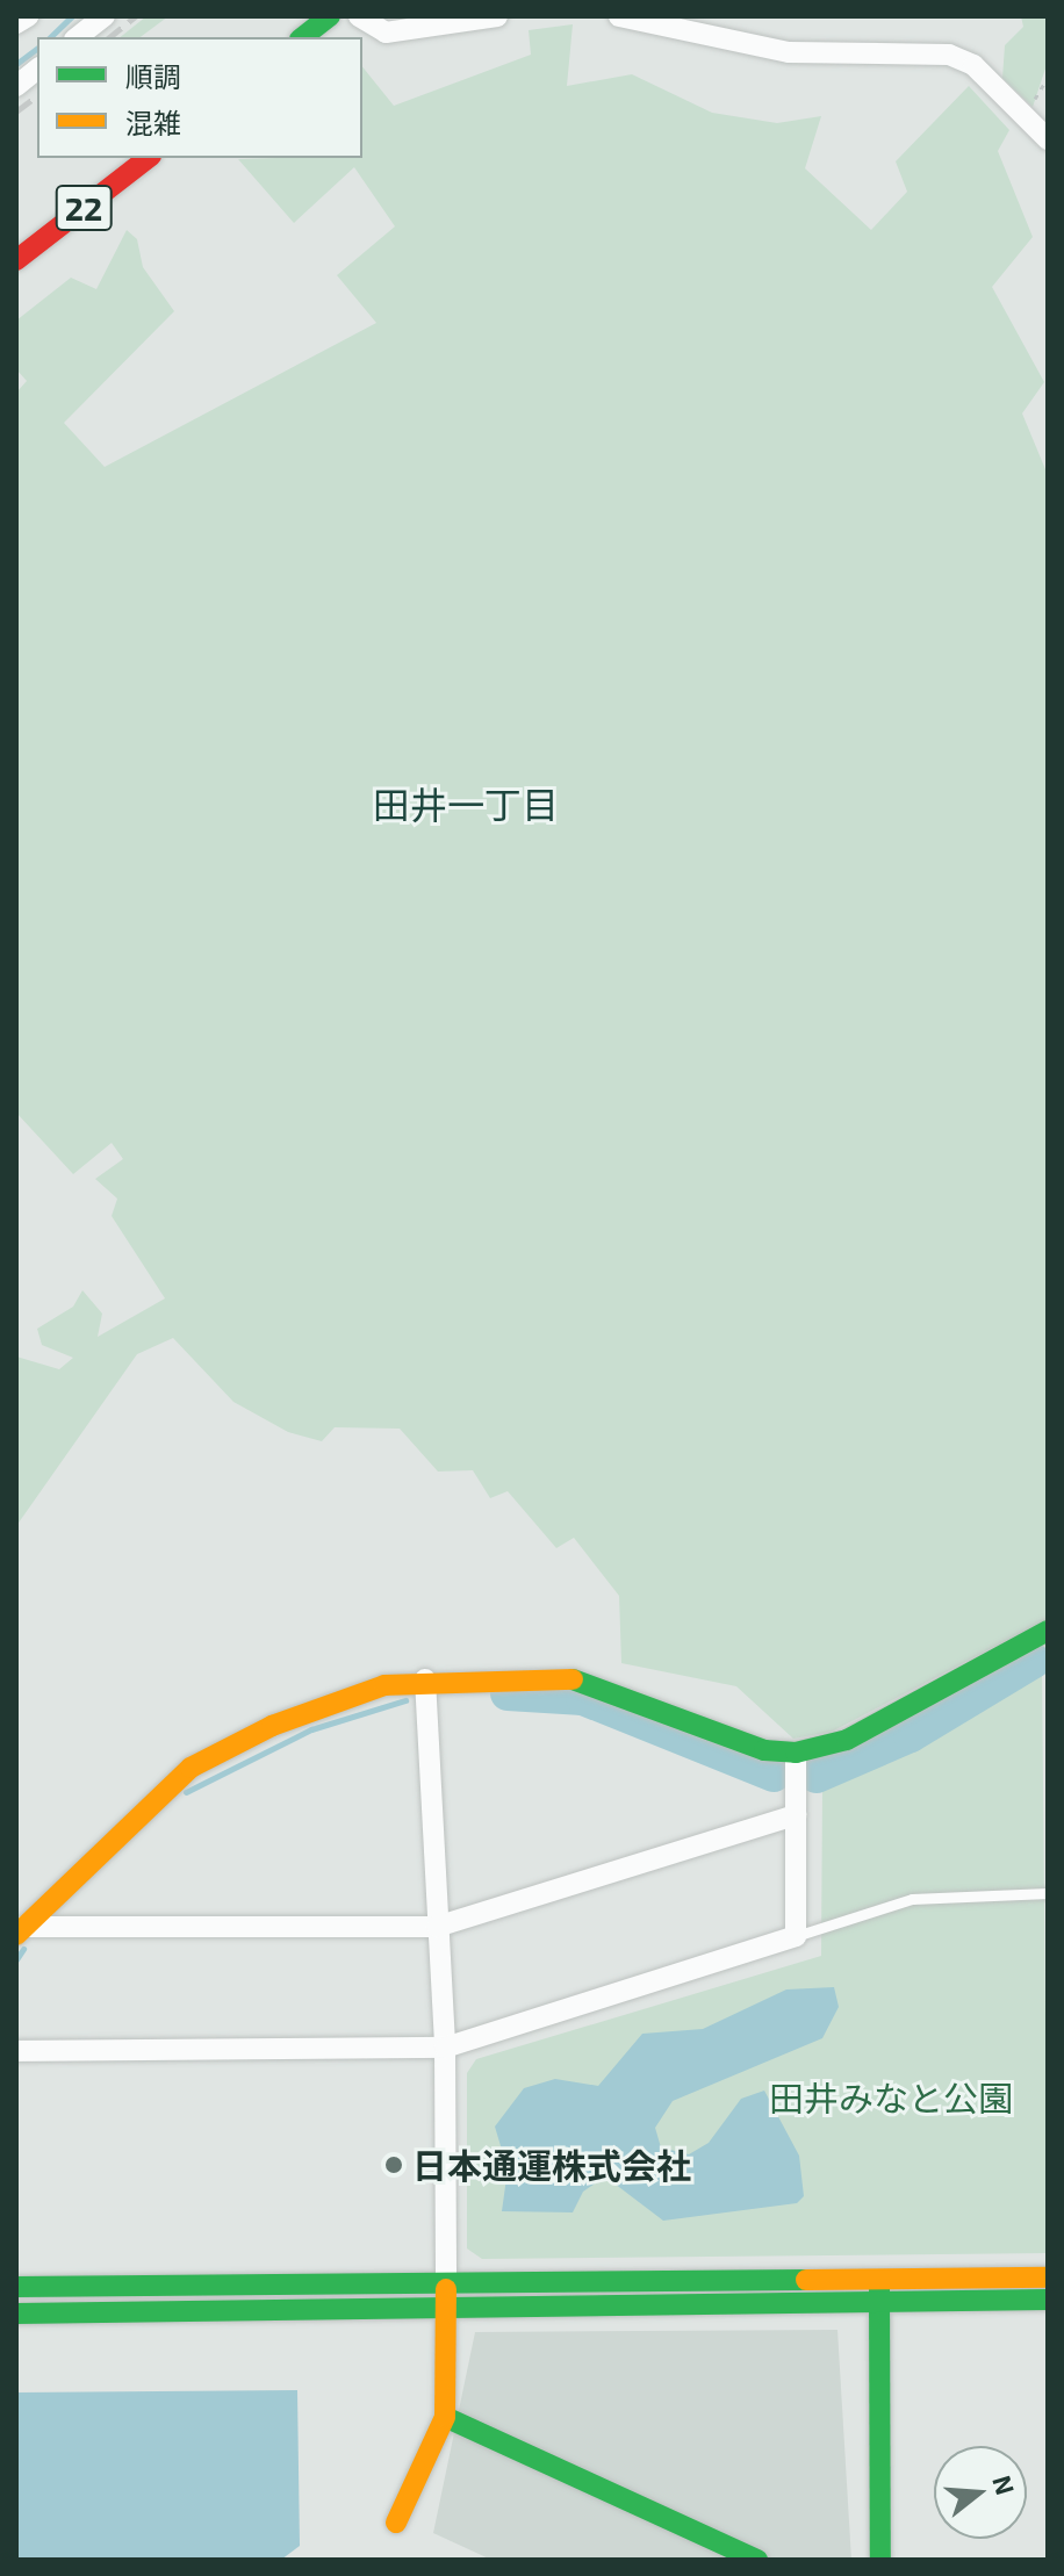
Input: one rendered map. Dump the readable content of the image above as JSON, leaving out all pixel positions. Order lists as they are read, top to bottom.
{
  "streets": {
    "street": ["22"]
  },
  "districts": ["田井一丁目"],
  "parks": ["田井みなと公園"],
  "places": ["日本通運株式会社"],
  "legend": ["順調", "混雑"],
  "north": "right"
}
